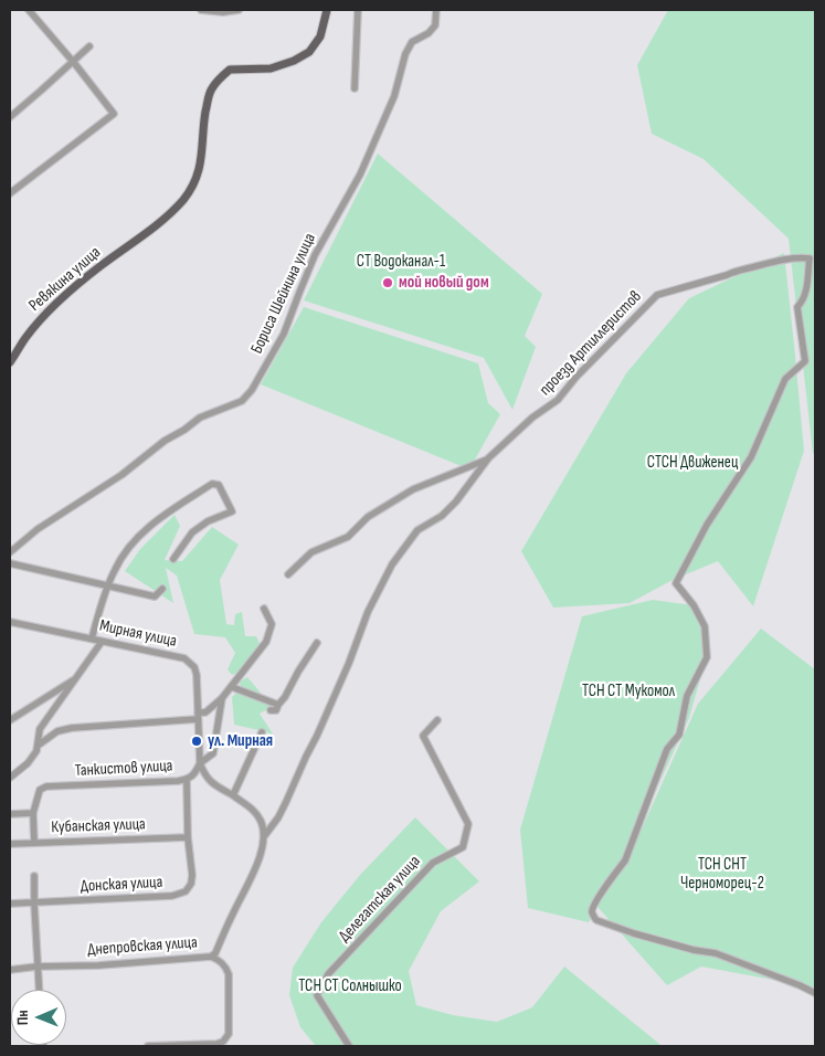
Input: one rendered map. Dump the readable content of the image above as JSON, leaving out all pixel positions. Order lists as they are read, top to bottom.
{
  "streets": {
    "main road": ["Ревякина улица"],
    "street": [
      "Бориса Шейнина улица",
      "проезд Артиллеристов",
      "Мирная улица",
      "Танкистов улица",
      "Кубанская улица",
      "Донская улица",
      "Делегатская улица",
      "Днепровская улица"
    ]
  },
  "crossings": [
    ["проезд Артиллеристов", "Днепровская улица"],
    ["Мирная улица", "Танкистов улица"],
    ["Танкистов улица", "Донская улица"],
    ["Кубанская улица", "Донская улица"]
  ],
  "parks": [
    "СТ Водоканал-1",
    "СТСН Движенец",
    "ТСН СТ Мукомол",
    "ТСН СНТ Черноморец-2",
    "ТСН СТ Солнышко"
  ],
  "places": ["мой новый дом", "ул. Мирная"],
  "north": "left"
}
